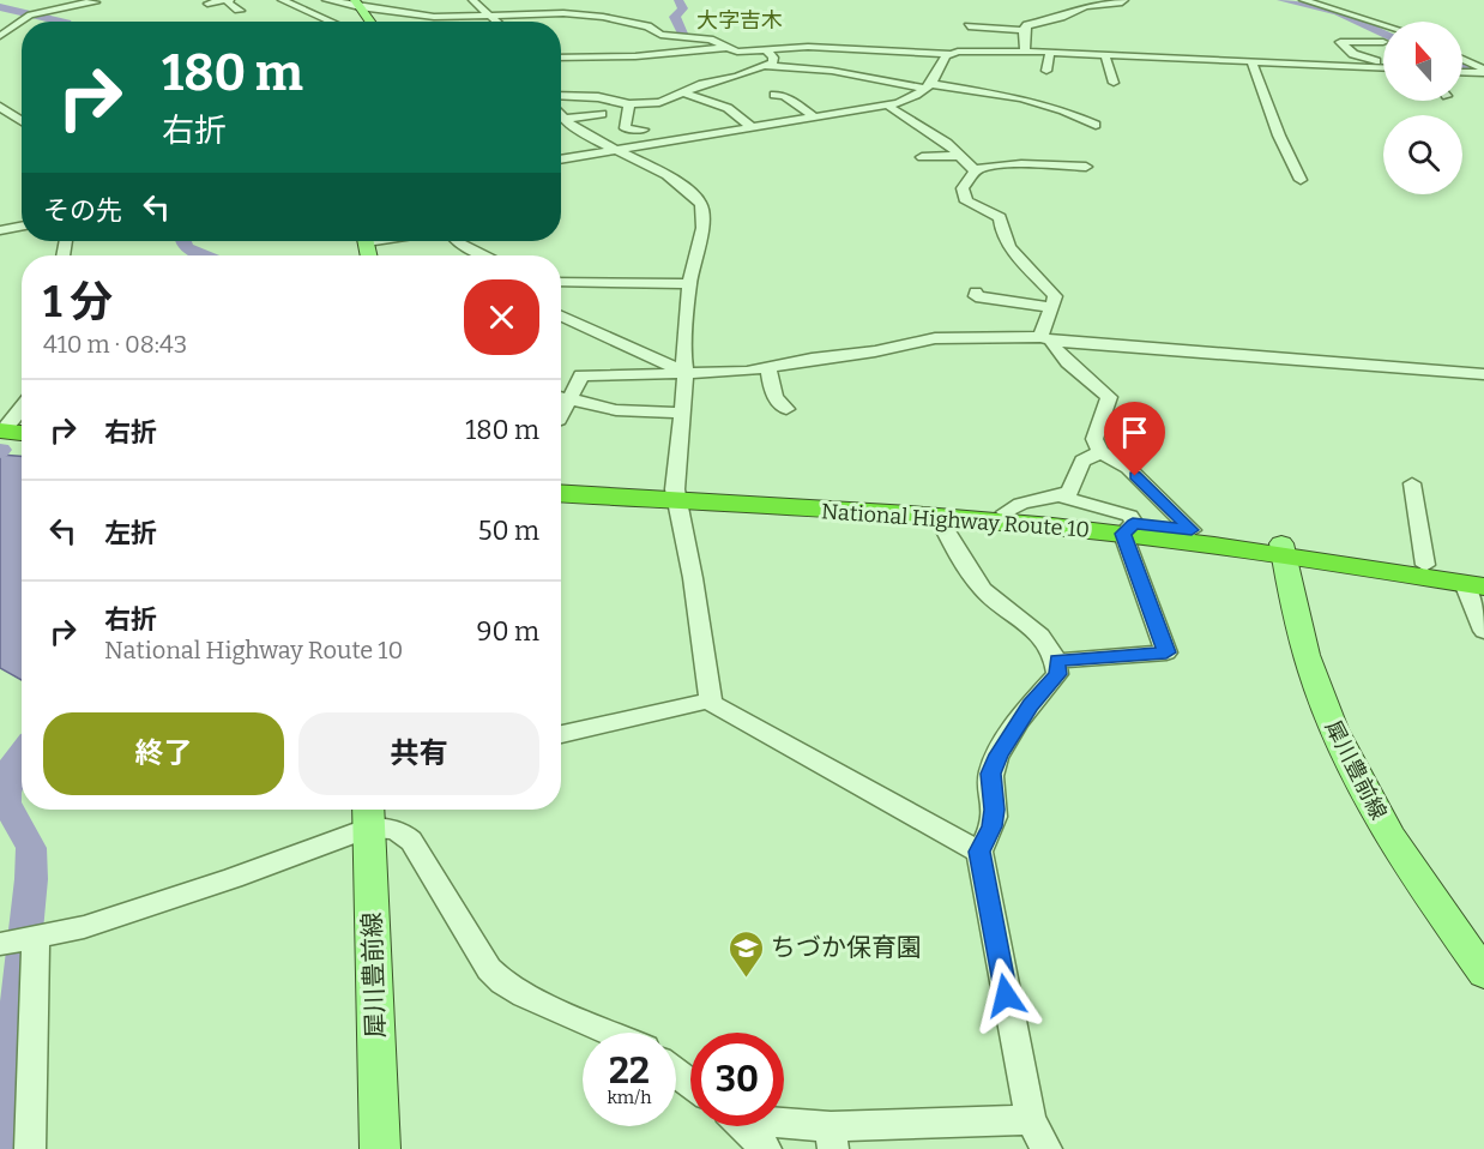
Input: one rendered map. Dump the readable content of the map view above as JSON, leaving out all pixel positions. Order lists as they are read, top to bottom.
{
  "streets": {
    "highway": ["National Highway Route 10"],
    "main road": ["犀川豊前線"]
  },
  "crossings": [
    ["National Highway Route 10", "犀川豊前線"]
  ],
  "districts": ["大字吉木"],
  "places": {
    "school or university": ["ちづか保育園"]
  },
  "north": "top",
  "page": {
    "turn": ["180 m", "右折"],
    "then": "その先",
    "heading": ["1 分", "410 m · 08:43"],
    "list": [
      {
        "name": "右折",
        "value": "180 m"
      },
      {
        "name": "左折",
        "value": "50 m"
      },
      {
        "name": "右折",
        "note": "National Highway Route 10",
        "value": "90 m"
      }
    ],
    "buttons": ["終了", "共有"],
    "speed": "22 km/h",
    "limit": "30"
  }
}
